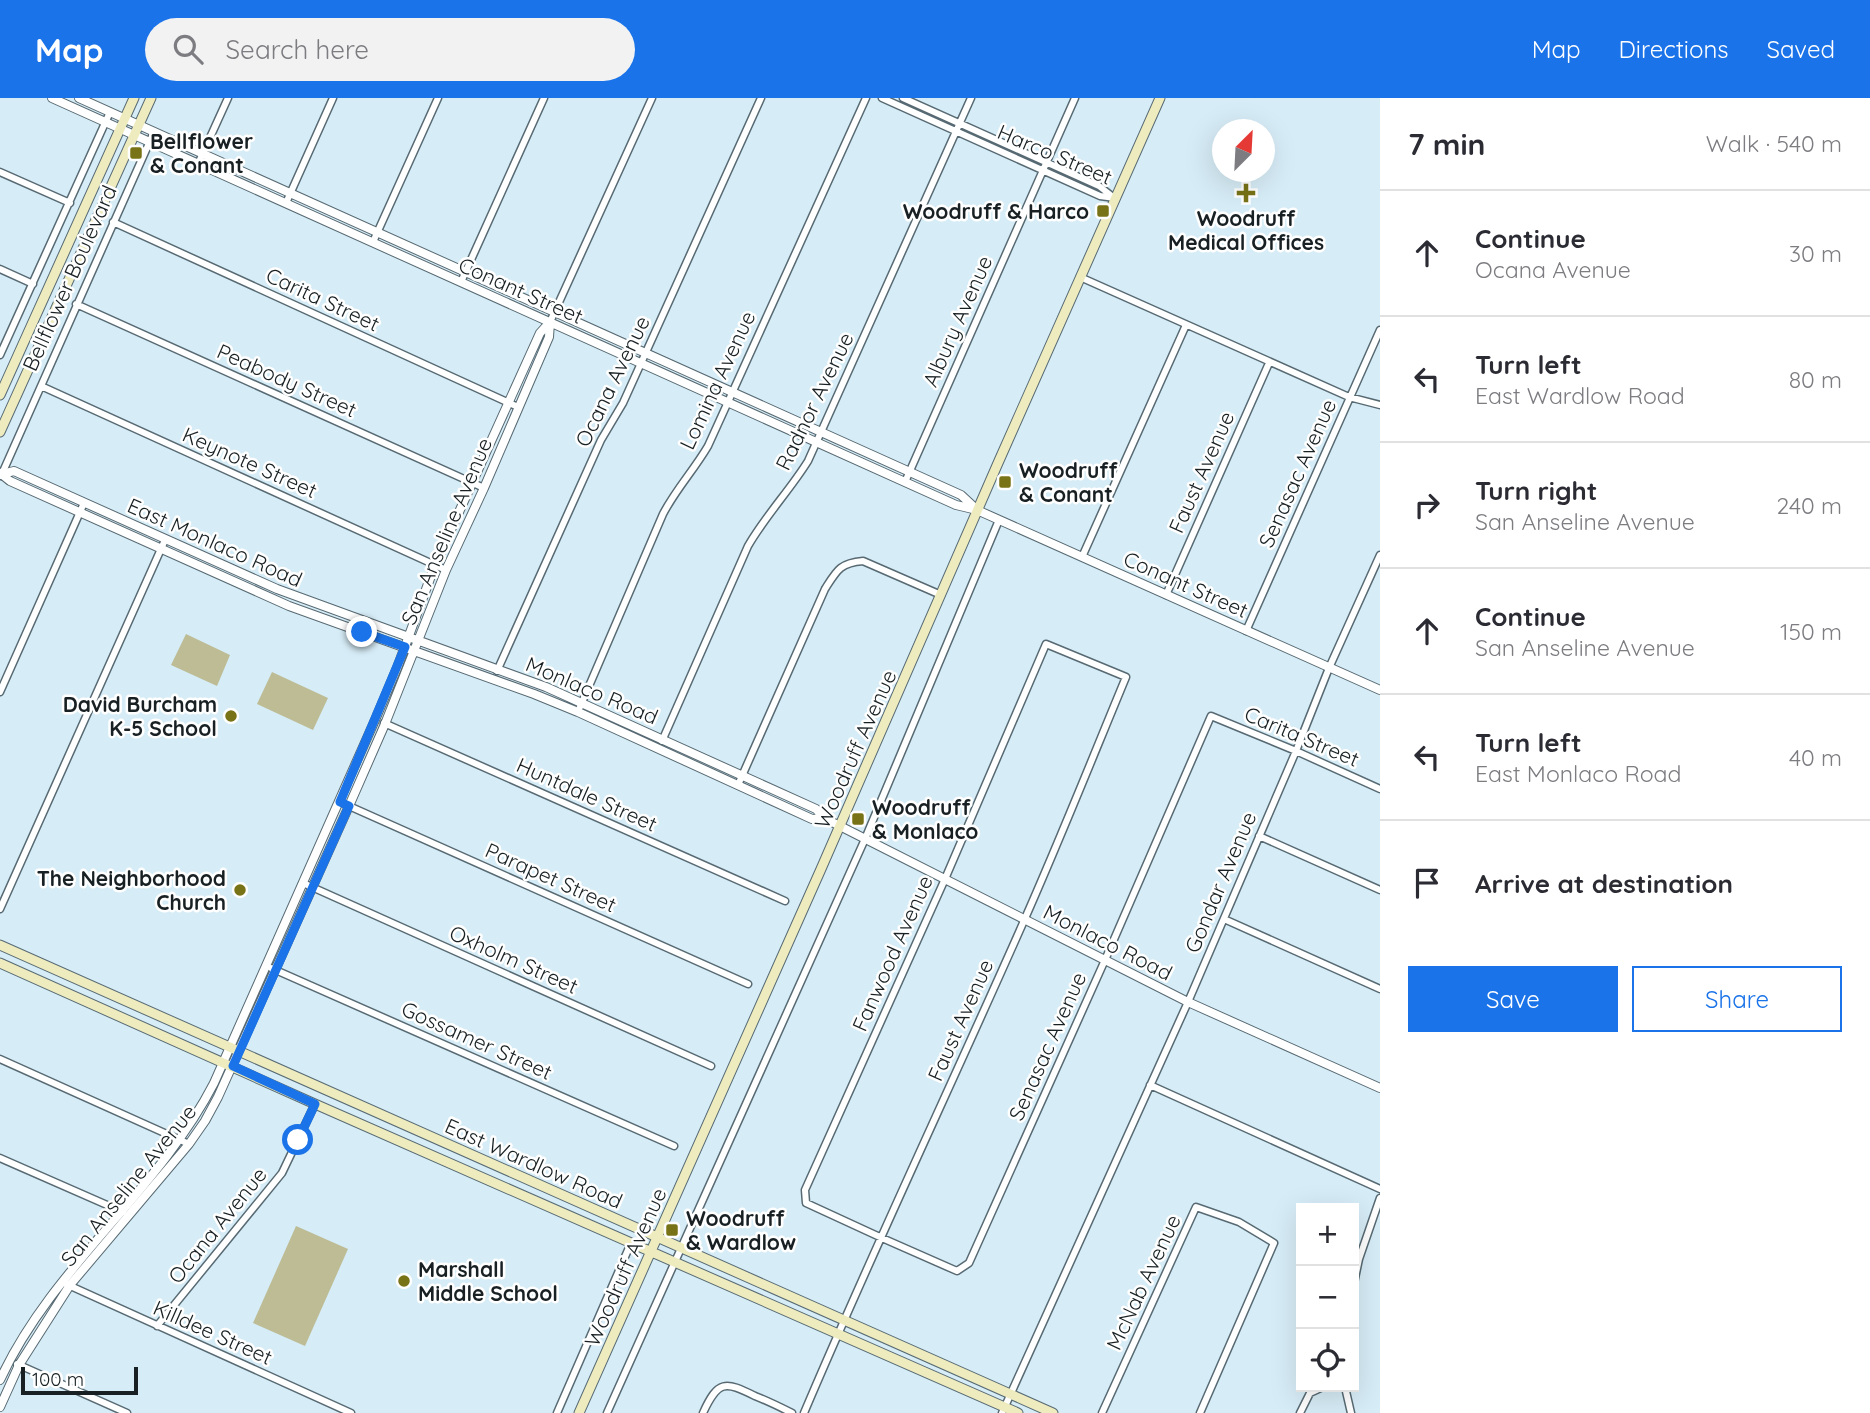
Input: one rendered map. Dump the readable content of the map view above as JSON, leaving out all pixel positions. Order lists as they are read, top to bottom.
{
  "streets": {
    "main road": ["Bellflower Boulevard", "Woodruff Avenue", "East Wardlow Road"],
    "street": [
      "Harco Street",
      "Conant Street",
      "Carita Street",
      "Albury Avenue",
      "Peabody Street",
      "Lomina Avenue",
      "Ocana Avenue",
      "Radnor Avenue",
      "Keynote Street",
      "Faust Avenue",
      "Senasac Avenue",
      "San Anseline Avenue",
      "East Monlaco Road",
      "Monlaco Road",
      "Huntdale Street",
      "Parapet Street",
      "Gondar Avenue",
      "Fanwood Avenue",
      "Oxholm Street",
      "Gossamer Street",
      "McNab Avenue",
      "Killdee Street"
    ]
  },
  "crossings": [
    ["Harco Street", "Albury Avenue"],
    ["Harco Street", "Radnor Avenue"],
    ["Harco Street", "Woodruff Avenue"],
    ["Bellflower Boulevard", "Conant Street"],
    ["Bellflower Boulevard", "Carita Street"],
    ["Bellflower Boulevard", "Peabody Street"],
    ["Bellflower Boulevard", "Keynote Street"],
    ["Bellflower Boulevard", "East Monlaco Road"],
    ["Conant Street", "Albury Avenue"],
    ["Conant Street", "Lomina Avenue"],
    ["Conant Street", "Ocana Avenue"],
    ["Conant Street", "Radnor Avenue"],
    ["Conant Street", "Faust Avenue"],
    ["Conant Street", "Senasac Avenue"],
    ["Conant Street", "San Anseline Avenue"],
    ["Conant Street", "Woodruff Avenue"],
    ["Conant Street", "Gondar Avenue"],
    ["Carita Street", "Senasac Avenue"],
    ["Carita Street", "San Anseline Avenue"],
    ["Carita Street", "Gondar Avenue"],
    ["Peabody Street", "San Anseline Avenue"],
    ["Lomina Avenue", "Monlaco Road"],
    ["Ocana Avenue", "Monlaco Road"],
    ["Ocana Avenue", "East Wardlow Road"],
    ["Ocana Avenue", "Killdee Street"],
    ["Radnor Avenue", "Monlaco Road"],
    ["Keynote Street", "San Anseline Avenue"],
    ["Faust Avenue", "Senasac Avenue"],
    ["Faust Avenue", "Monlaco Road"],
    ["Faust Avenue", "Fanwood Avenue"],
    ["Faust Avenue", "East Wardlow Road"],
    ["Senasac Avenue", "Monlaco Road"],
    ["Senasac Avenue", "Fanwood Avenue"],
    ["San Anseline Avenue", "East Monlaco Road"],
    ["San Anseline Avenue", "Monlaco Road"],
    ["San Anseline Avenue", "Huntdale Street"],
    ["San Anseline Avenue", "Parapet Street"],
    ["San Anseline Avenue", "Oxholm Street"],
    ["San Anseline Avenue", "Gossamer Street"],
    ["San Anseline Avenue", "East Wardlow Road"],
    ["San Anseline Avenue", "Killdee Street"],
    ["East Monlaco Road", "Monlaco Road"],
    ["Monlaco Road", "Woodruff Avenue"],
    ["Monlaco Road", "Gondar Avenue"],
    ["Monlaco Road", "Fanwood Avenue"],
    ["Woodruff Avenue", "East Wardlow Road"],
    ["Gondar Avenue", "East Wardlow Road"]
  ],
  "places": {
    "transit": [
      "Bellflower & Conant",
      "Woodruff & Harco",
      "Woodruff & Conant",
      "Woodruff & Monlaco",
      "Woodruff & Wardlow"
    ],
    "health": ["Woodruff Medical Offices"],
    "other": ["David Burcham K-5 School", "The Neighborhood Church", "Marshall Middle School"]
  },
  "scale_bar": "100 m",
  "north": "top right",
  "page": {
    "header": "Map",
    "search": "Search here",
    "nav": ["Map", "Directions", "Saved"],
    "heading": ["7 min", "Walk · 540 m"],
    "list": [
      ["Continue", "Ocana Avenue", "30 m"],
      ["Turn left", "East Wardlow Road", "80 m"],
      ["Turn right", "San Anseline Avenue", "240 m"],
      ["Continue", "San Anseline Avenue", "150 m"],
      ["Turn left", "East Monlaco Road", "40 m"],
      "Arrive at destination"
    ],
    "buttons": ["Save", "Share"],
    "map_buttons": ["+", "−"],
    "scale": "100 m"
  }
}
